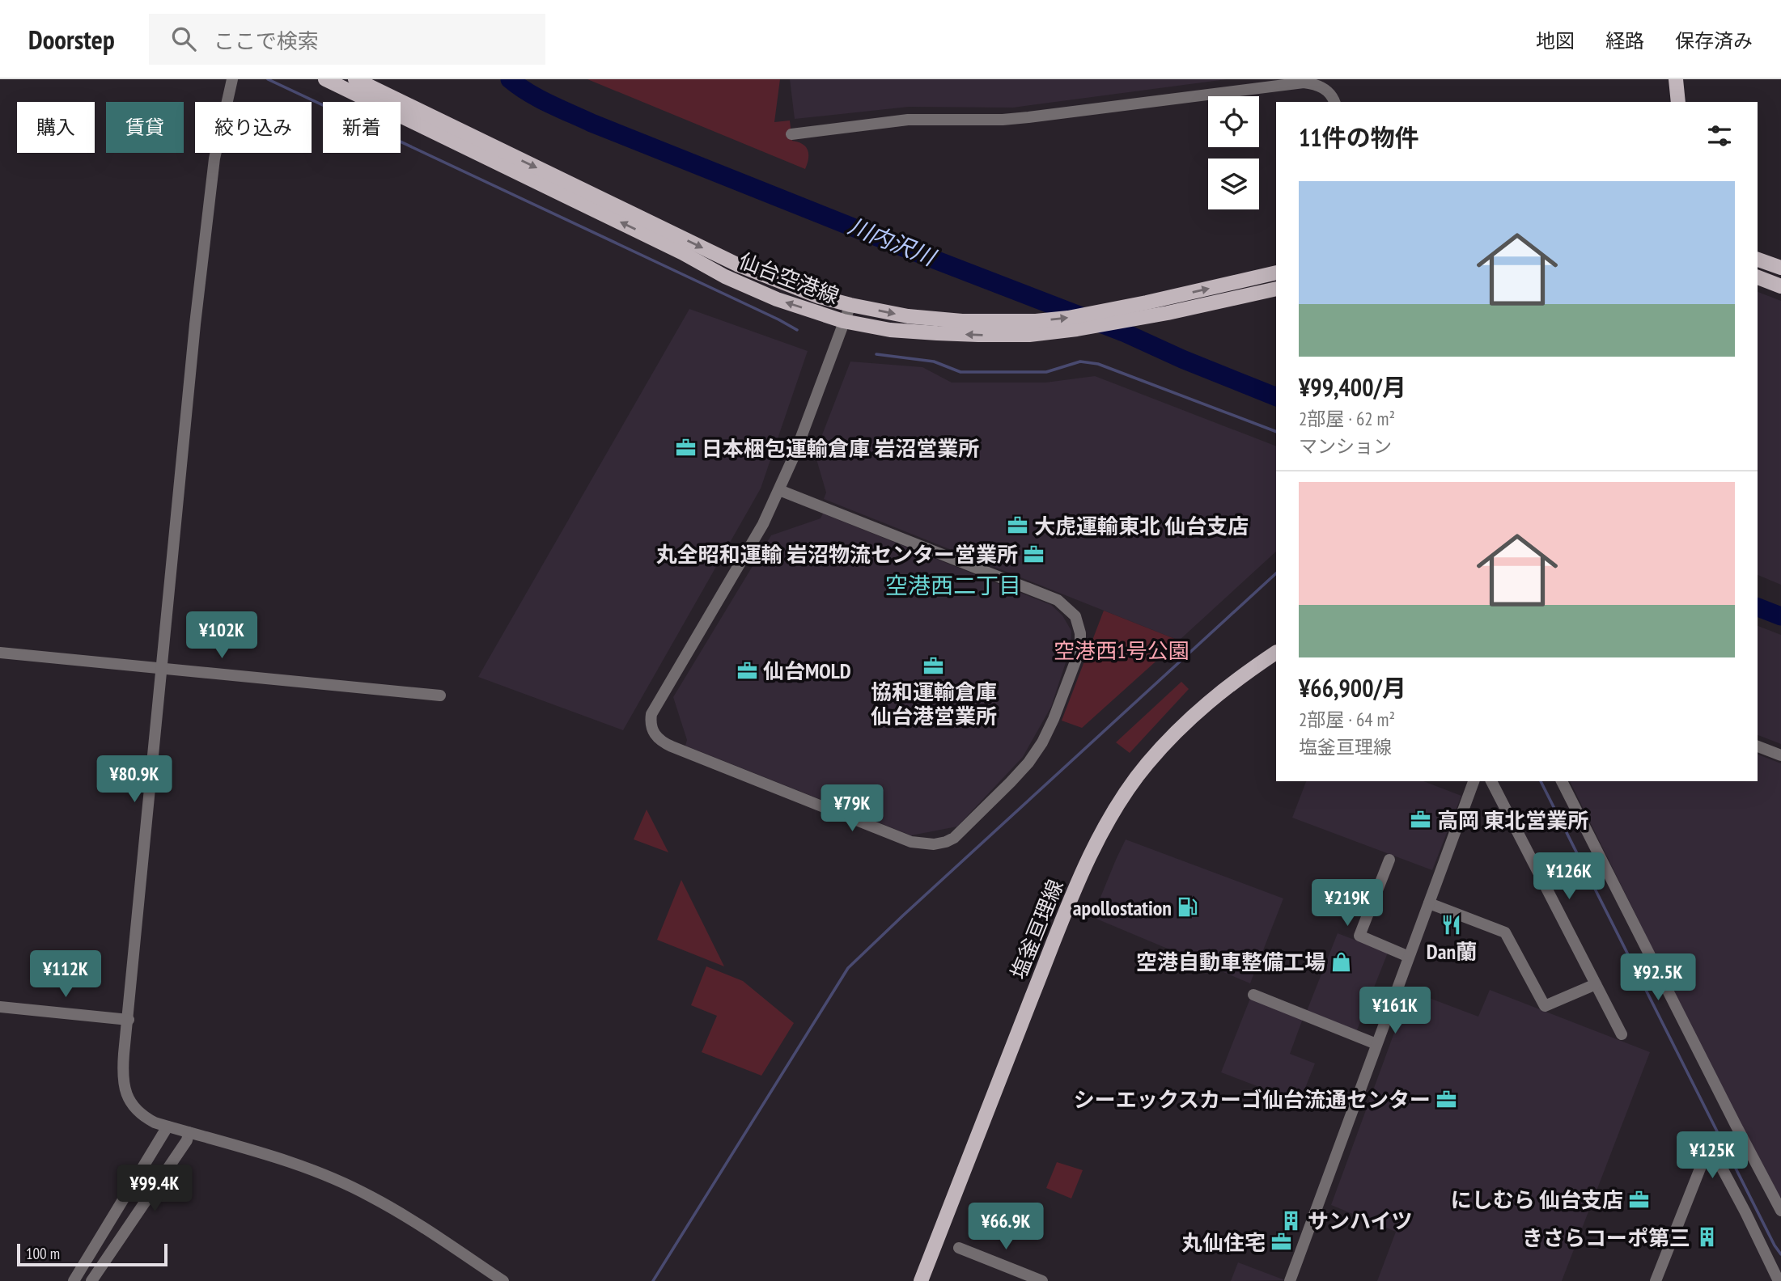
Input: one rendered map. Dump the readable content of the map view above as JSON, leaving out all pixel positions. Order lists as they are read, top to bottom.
{
  "streets": {
    "main road": ["仙台空港線", "塩釜亘理線"]
  },
  "districts": ["空港西二丁目"],
  "water": ["川内沢川"],
  "parks": ["空港西1号公園"],
  "places": {
    "office": [
      "日本梱包運輸倉庫 岩沼営業所",
      "大虎運輸東北 仙台支店",
      "丸全昭和運輸 岩沼物流センター営業所",
      "協和運輸倉庫 仙台港営業所",
      "仙台MOLD",
      "高岡 東北営業所",
      "シーエックスカーゴ仙台流通センター",
      "にしむら 仙台支店",
      "丸仙住宅"
    ],
    "fuel station": ["apollostation"],
    "restaurant": ["Dan蘭"],
    "shop": ["空港自動車整備工場"],
    "building": ["サンハイツ", "きさらコーポ第三"]
  },
  "scale_bar": "100 m",
  "page": {
    "header": "Doorstep",
    "search": "ここで検索",
    "nav": ["地図", "経路", "保存済み"],
    "chip": [
      "購入",
      "賃貸",
      "絞り込み",
      "新着"
    ],
    "heading": "11件の物件",
    "list": [
      {
        "name": "¥99,400/月",
        "note": "2部屋 · 62 m² · マンション"
      },
      {
        "name": "¥66,900/月",
        "note": "2部屋 · 64 m² · 塩釜亘理線"
      }
    ],
    "price": [
      "¥102K",
      "¥80.9K",
      "¥79K",
      "¥126K",
      "¥219K",
      "¥112K",
      "¥92.5K",
      "¥161K",
      "¥125K",
      "¥99.4K",
      "¥66.9K"
    ],
    "scale": "100 m"
  }
}
